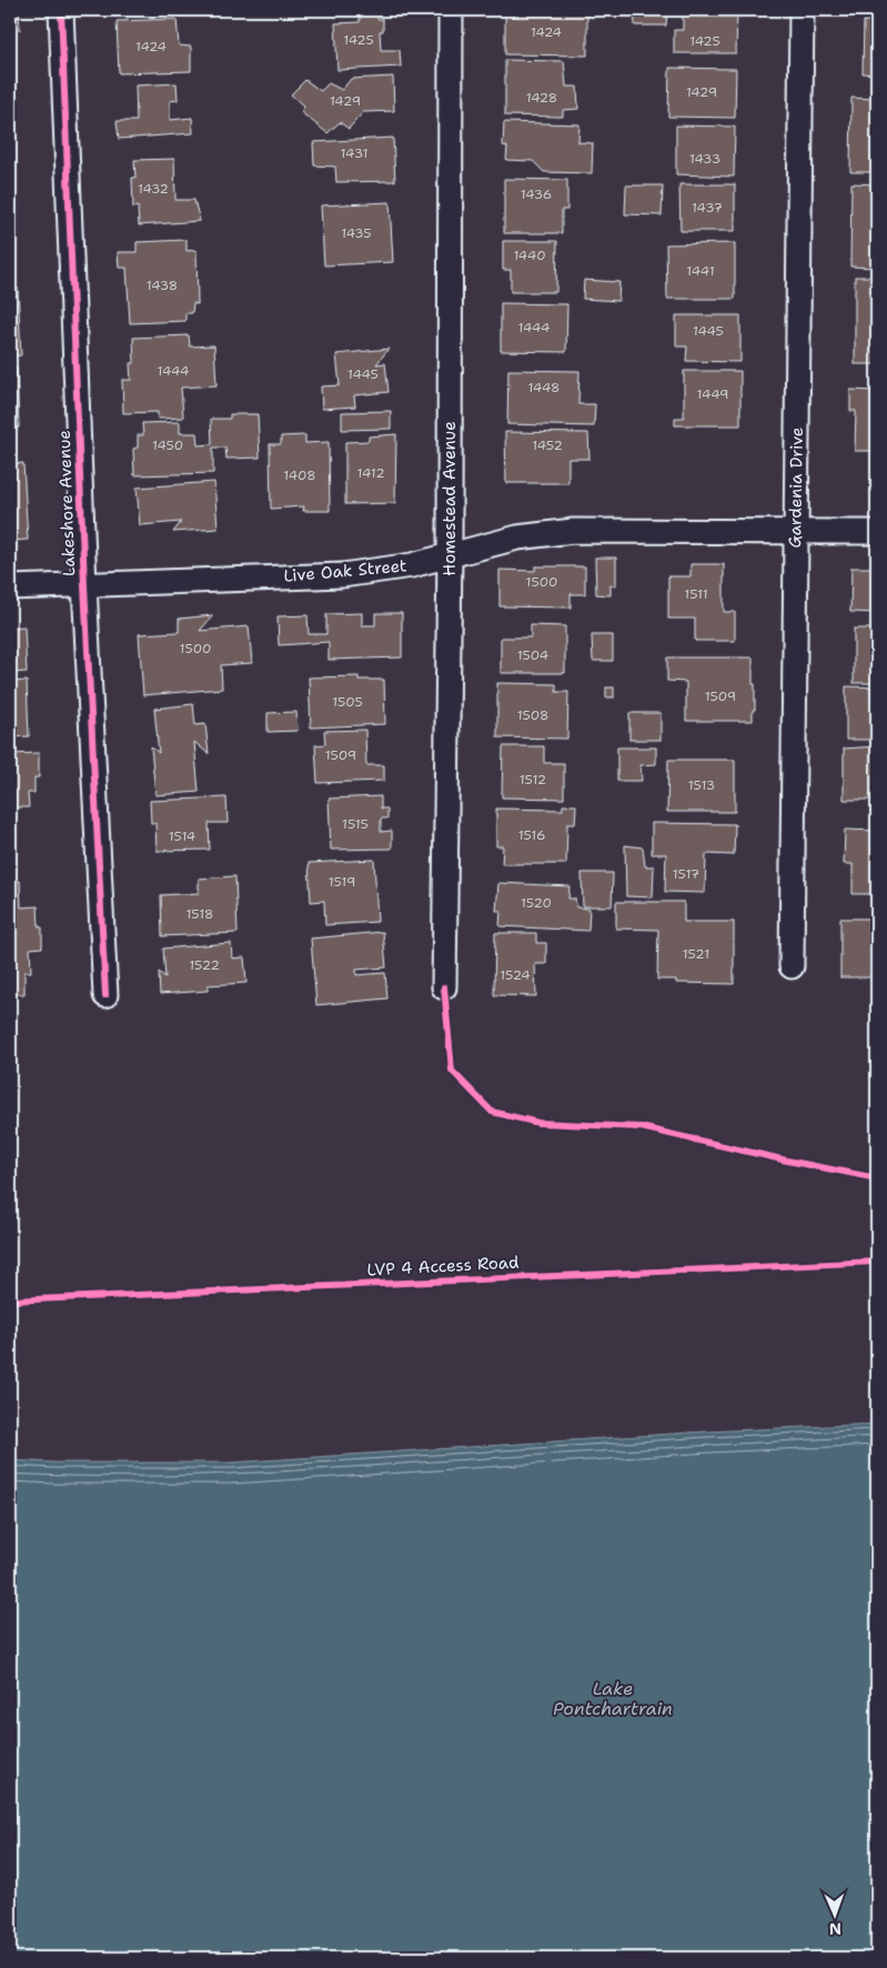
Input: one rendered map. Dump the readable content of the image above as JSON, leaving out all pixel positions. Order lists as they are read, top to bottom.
{
  "streets": {
    "street": [
      "Gardenia Drive",
      "Homestead Avenue",
      "Lakeshore Avenue",
      "Live Oak Street"
    ],
    "cycle path": ["LVP 4 Access Road"]
  },
  "crossings": [
    ["Gardenia Drive", "Live Oak Street"],
    ["Homestead Avenue", "Live Oak Street"],
    ["Lakeshore Avenue", "Live Oak Street"]
  ],
  "water": ["Lake Pontchartrain"],
  "house_numbers": [
    "1424",
    "1425",
    "1425",
    "1424",
    "1429",
    "1428",
    "1429",
    "1431",
    "1433",
    "1432",
    "1436",
    "1437",
    "1435",
    "1440",
    "1441",
    "1438",
    "1444",
    "1445",
    "1444",
    "1445",
    "1448",
    "1449",
    "1450",
    "1452",
    "1412",
    "1408",
    "1500",
    "1511",
    "1500",
    "1504",
    "1509",
    "1505",
    "1508",
    "1509",
    "1512",
    "1513",
    "1515",
    "1516",
    "1514",
    "1517",
    "1519",
    "1520",
    "1518",
    "1521",
    "1522",
    "1524"
  ],
  "north": "bottom"
}
